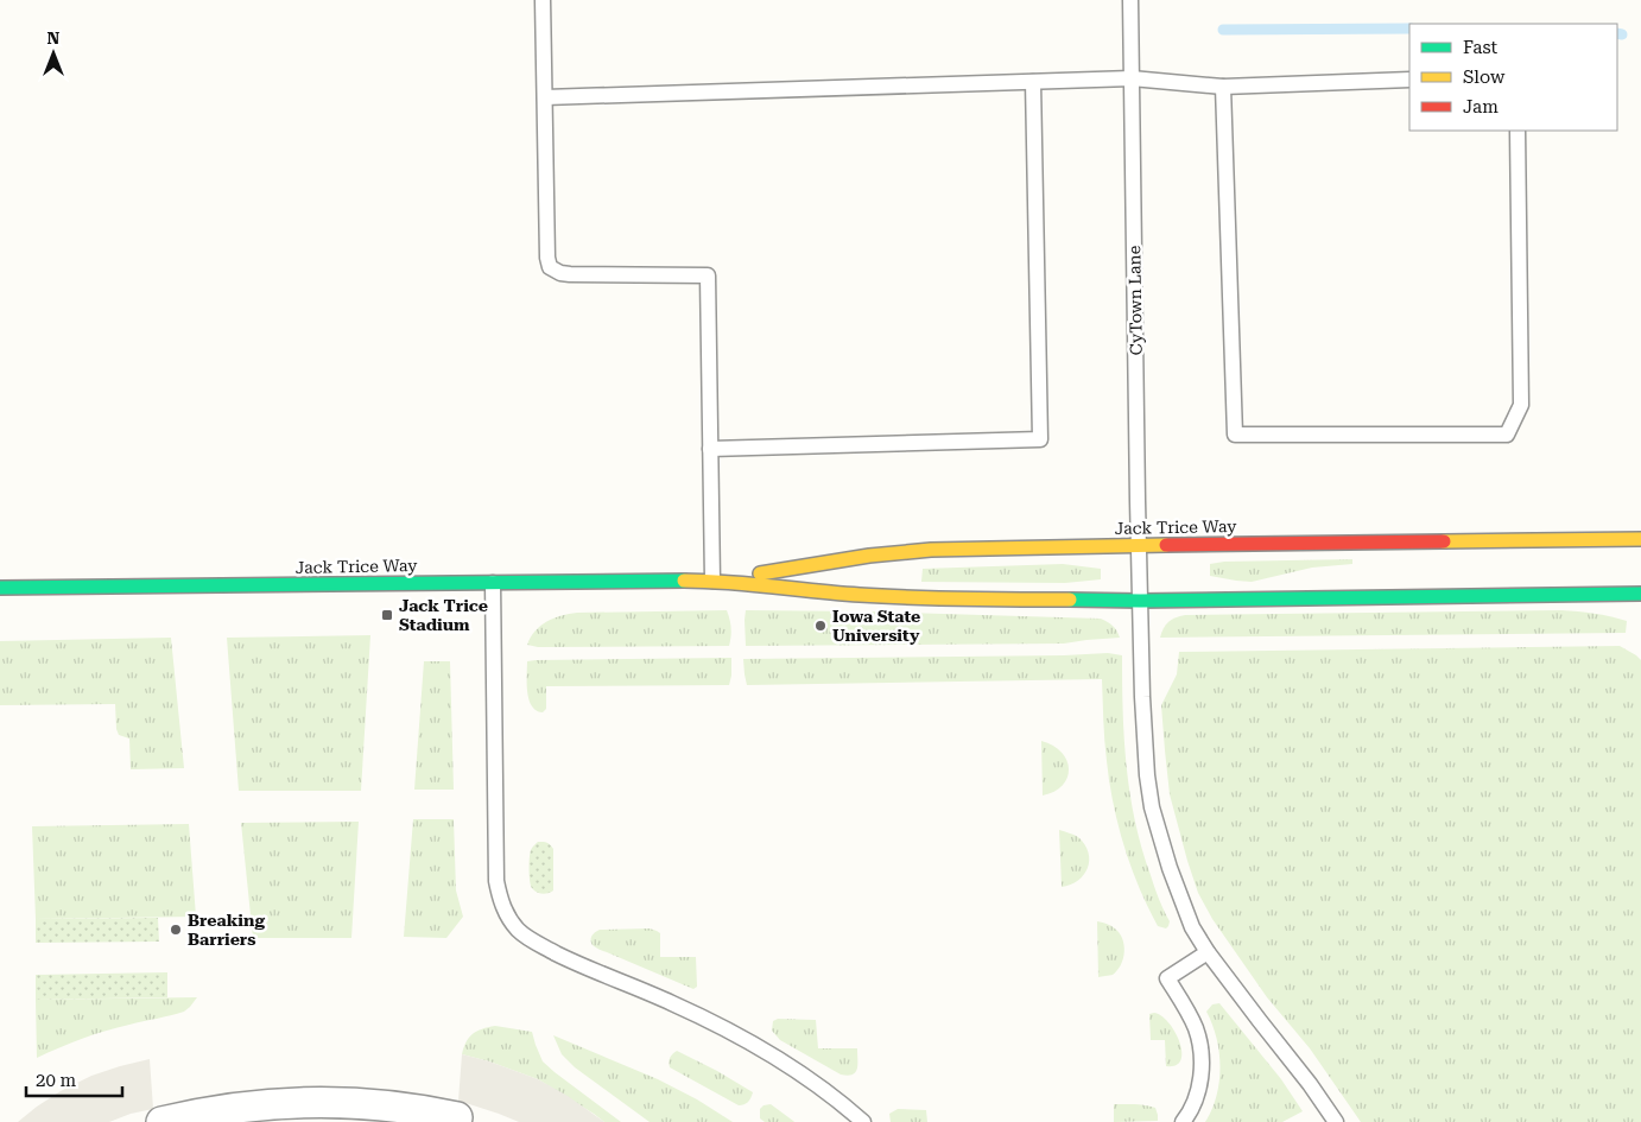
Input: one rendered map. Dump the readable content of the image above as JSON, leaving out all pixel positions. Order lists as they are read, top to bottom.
{
  "streets": {
    "street": ["Jack Trice Way"],
    "lane": ["CyTown Lane"]
  },
  "crossings": [
    ["CyTown Lane", "Jack Trice Way"]
  ],
  "places": {
    "transit": ["Jack Trice Stadium"],
    "other": ["Iowa State University", "Breaking Barriers"]
  },
  "legend": ["Fast", "Slow", "Jam"],
  "scale_bar": "20 m",
  "north": "top"
}
